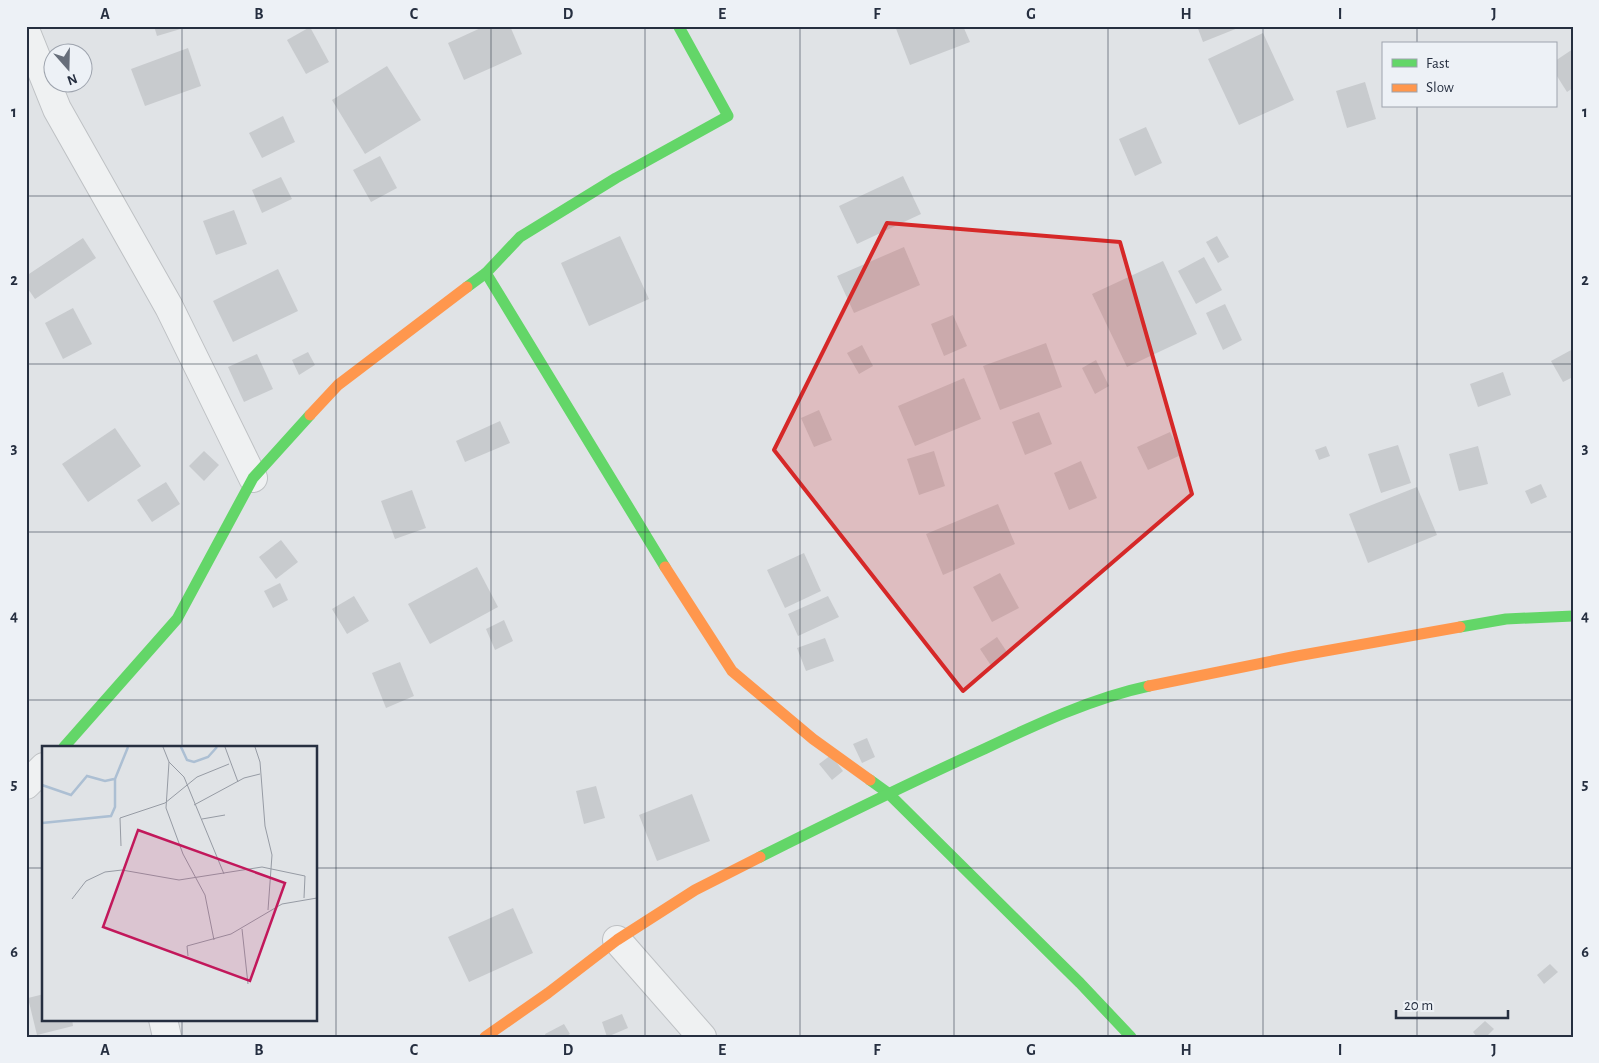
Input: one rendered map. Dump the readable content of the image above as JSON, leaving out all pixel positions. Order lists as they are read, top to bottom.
{
  "legend": ["Fast", "Slow"],
  "scale_bar": "20 m",
  "north": "bottom",
  "grid": {
    "columns": [
      "A",
      "B",
      "C",
      "D",
      "E",
      "F",
      "G",
      "H",
      "I",
      "J"
    ],
    "rows": [
      "1",
      "2",
      "3",
      "4",
      "5",
      "6"
    ]
  }
}
